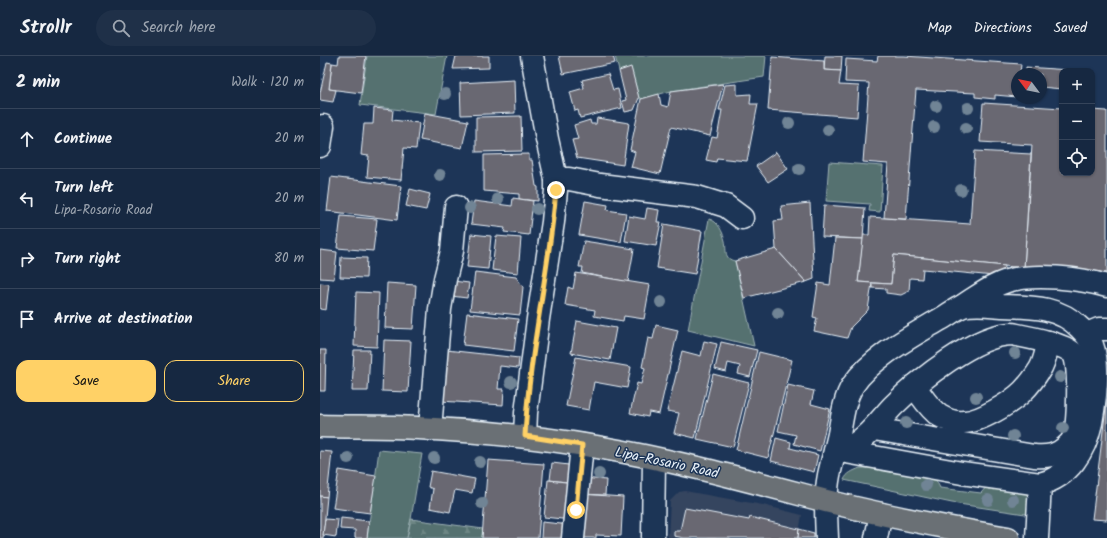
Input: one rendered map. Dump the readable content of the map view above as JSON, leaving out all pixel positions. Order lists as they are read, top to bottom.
{
  "streets": {
    "main road": ["Lipa-Rosario Road"]
  },
  "north": "top left",
  "page": {
    "header": "Strollr",
    "search": "Search here",
    "nav": ["Map", "Directions", "Saved"],
    "heading": ["2 min", "Walk · 120 m"],
    "map_buttons": ["+", "−"],
    "list": [
      ["Continue", "20 m"],
      ["Turn left", "Lipa-Rosario Road", "20 m"],
      ["Turn right", "80 m"],
      "Arrive at destination"
    ],
    "buttons": ["Save", "Share"]
  }
}
